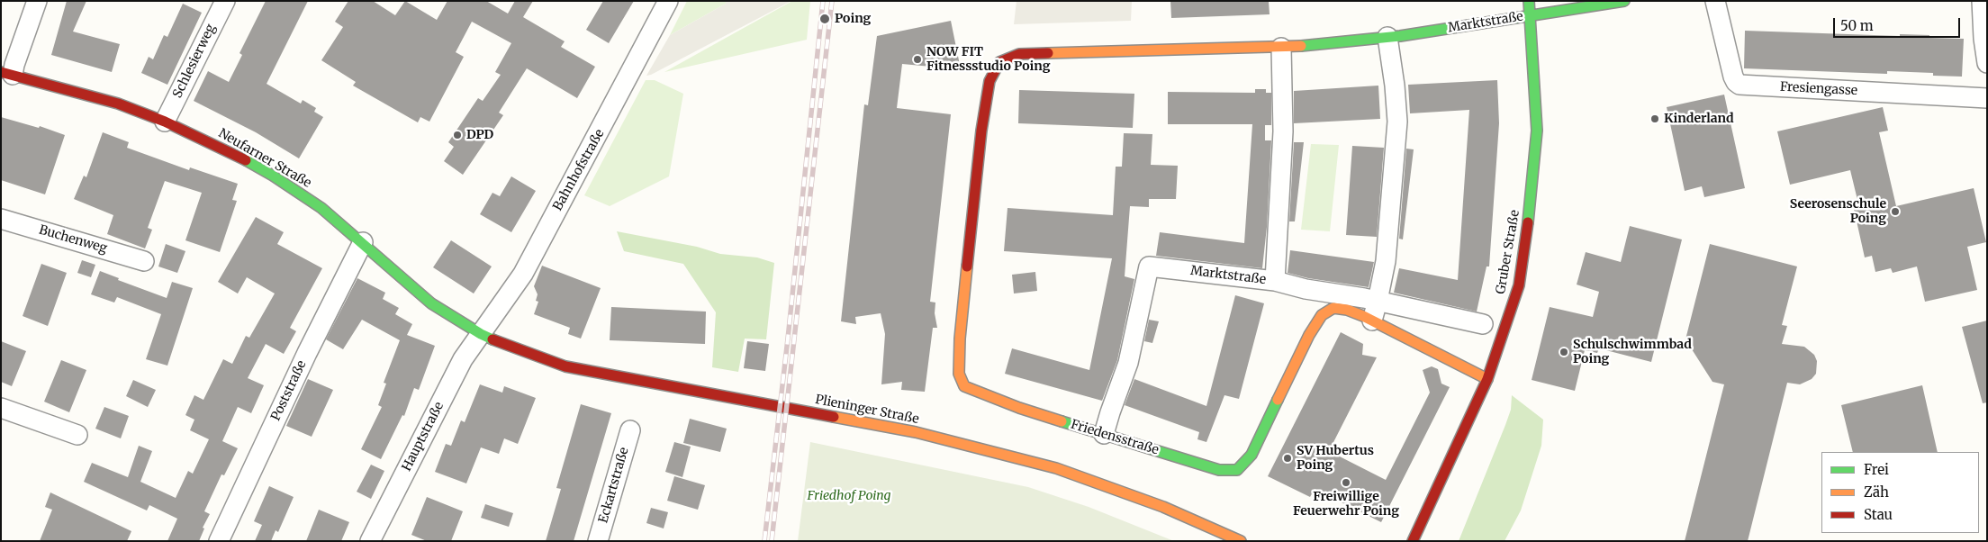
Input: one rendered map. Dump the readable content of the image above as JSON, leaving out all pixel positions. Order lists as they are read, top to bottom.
{
  "streets": {
    "street": [
      "Marktstraße",
      "Schlesierweg",
      "Fresiengasse",
      "Neufarner Straße",
      "Bahnhofstraße",
      "Buchenweg",
      "Gruber Straße",
      "Poststraße",
      "Plieninger Straße",
      "Hauptstraße",
      "Friedensstraße",
      "Eckartstraße"
    ]
  },
  "crossings": [
    ["Marktstraße", "Gruber Straße"],
    ["Marktstraße", "Friedensstraße"],
    ["Schlesierweg", "Neufarner Straße"],
    ["Neufarner Straße", "Bahnhofstraße"],
    ["Neufarner Straße", "Poststraße"],
    ["Neufarner Straße", "Plieninger Straße"],
    ["Neufarner Straße", "Hauptstraße"],
    ["Bahnhofstraße", "Plieninger Straße"],
    ["Bahnhofstraße", "Hauptstraße"],
    ["Gruber Straße", "Friedensstraße"],
    ["Plieninger Straße", "Hauptstraße"]
  ],
  "parks": ["Friedhof Poing"],
  "places": [
    "Poing",
    "NOW FIT Fitnessstudio Poing",
    "Kinderland",
    "DPD",
    "Seerosenschule Poing",
    "Schulschwimmbad Poing",
    "SV Hubertus Poing",
    "Freiwillige Feuerwehr Poing"
  ],
  "legend": ["Frei", "Zäh", "Stau"],
  "scale_bar": "50 m"
}
